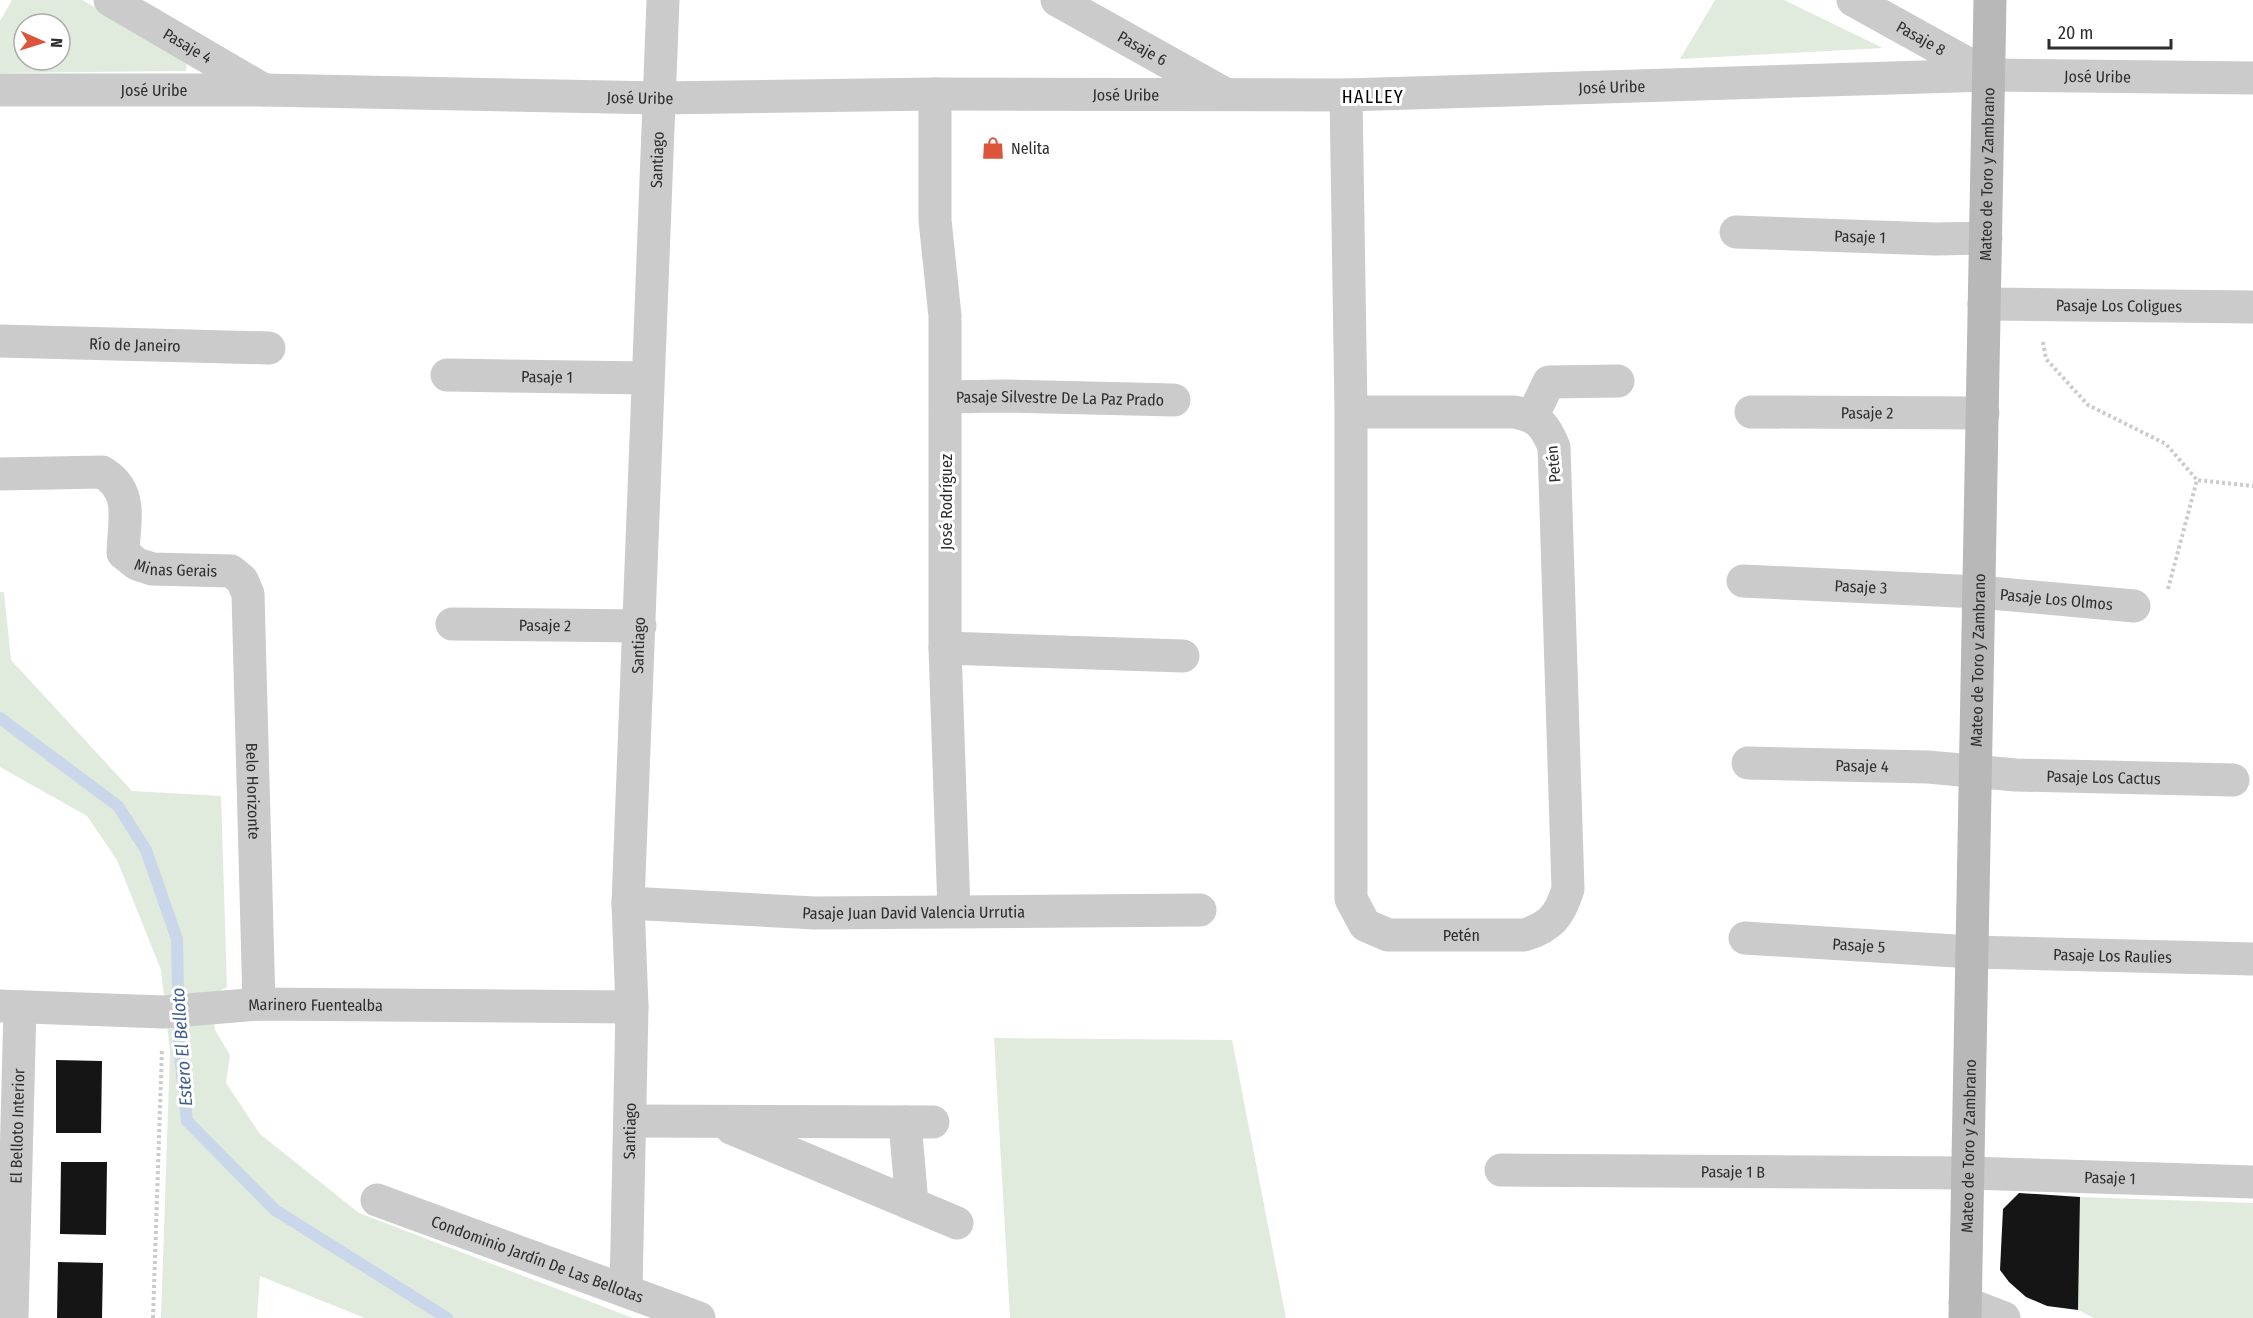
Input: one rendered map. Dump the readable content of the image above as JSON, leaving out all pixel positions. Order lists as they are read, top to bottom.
{
  "streets": {
    "street": [
      "Pasaje 8",
      "Pasaje 4",
      "Pasaje 6",
      "José Uribe",
      "Santiago",
      "Mateo de Toro y Zambrano",
      "Pasaje 1",
      "Pasaje Los Coligues",
      "Río de Janeiro",
      "Pasaje Silvestre De La Paz Prado",
      "Pasaje 2",
      "Petén",
      "José Rodríguez",
      "Minas Gerais",
      "Pasaje 3",
      "Pasaje Los Olmos",
      "Pasaje Los Cactus",
      "Belo Horizonte",
      "Pasaje Juan David Valencia Urrutia",
      "Pasaje 5",
      "Pasaje Los Raulies",
      "Marinero Fuentealba",
      "El Belloto Interior",
      "Pasaje 1 B",
      "Condominio Jardín De Las Bellotas"
    ]
  },
  "crossings": [
    ["Pasaje 8", "José Uribe"],
    ["Pasaje 8", "Mateo de Toro y Zambrano"],
    ["Pasaje 4", "José Uribe"],
    ["Pasaje 4", "Mateo de Toro y Zambrano"],
    ["Pasaje 4", "Pasaje Los Cactus"],
    ["Pasaje 6", "José Uribe"],
    ["José Uribe", "Santiago"],
    ["José Uribe", "Mateo de Toro y Zambrano"],
    ["José Uribe", "Petén"],
    ["José Uribe", "José Rodríguez"],
    ["Santiago", "Pasaje 1"],
    ["Santiago", "Pasaje 2"],
    ["Santiago", "Pasaje Juan David Valencia Urrutia"],
    ["Santiago", "Marinero Fuentealba"],
    ["Santiago", "Condominio Jardín De Las Bellotas"],
    ["Mateo de Toro y Zambrano", "Pasaje 1"],
    ["Mateo de Toro y Zambrano", "Pasaje Los Coligues"],
    ["Mateo de Toro y Zambrano", "Pasaje 2"],
    ["Mateo de Toro y Zambrano", "Pasaje 3"],
    ["Mateo de Toro y Zambrano", "Pasaje Los Olmos"],
    ["Mateo de Toro y Zambrano", "Pasaje Los Cactus"],
    ["Mateo de Toro y Zambrano", "Pasaje 5"],
    ["Mateo de Toro y Zambrano", "Pasaje Los Raulies"],
    ["Mateo de Toro y Zambrano", "Pasaje 1 B"],
    ["Pasaje 1", "Pasaje 1 B"],
    ["Pasaje Silvestre De La Paz Prado", "José Rodríguez"],
    ["José Rodríguez", "Pasaje Juan David Valencia Urrutia"],
    ["Minas Gerais", "Belo Horizonte"],
    ["Pasaje 3", "Pasaje Los Olmos"],
    ["Belo Horizonte", "Marinero Fuentealba"],
    ["Pasaje 5", "Pasaje Los Raulies"],
    ["Marinero Fuentealba", "El Belloto Interior"]
  ],
  "districts": ["HALLEY"],
  "water": ["Estero El Belloto"],
  "places": {
    "shop": ["Nelita"]
  },
  "scale_bar": "20 m",
  "north": "right"
}
